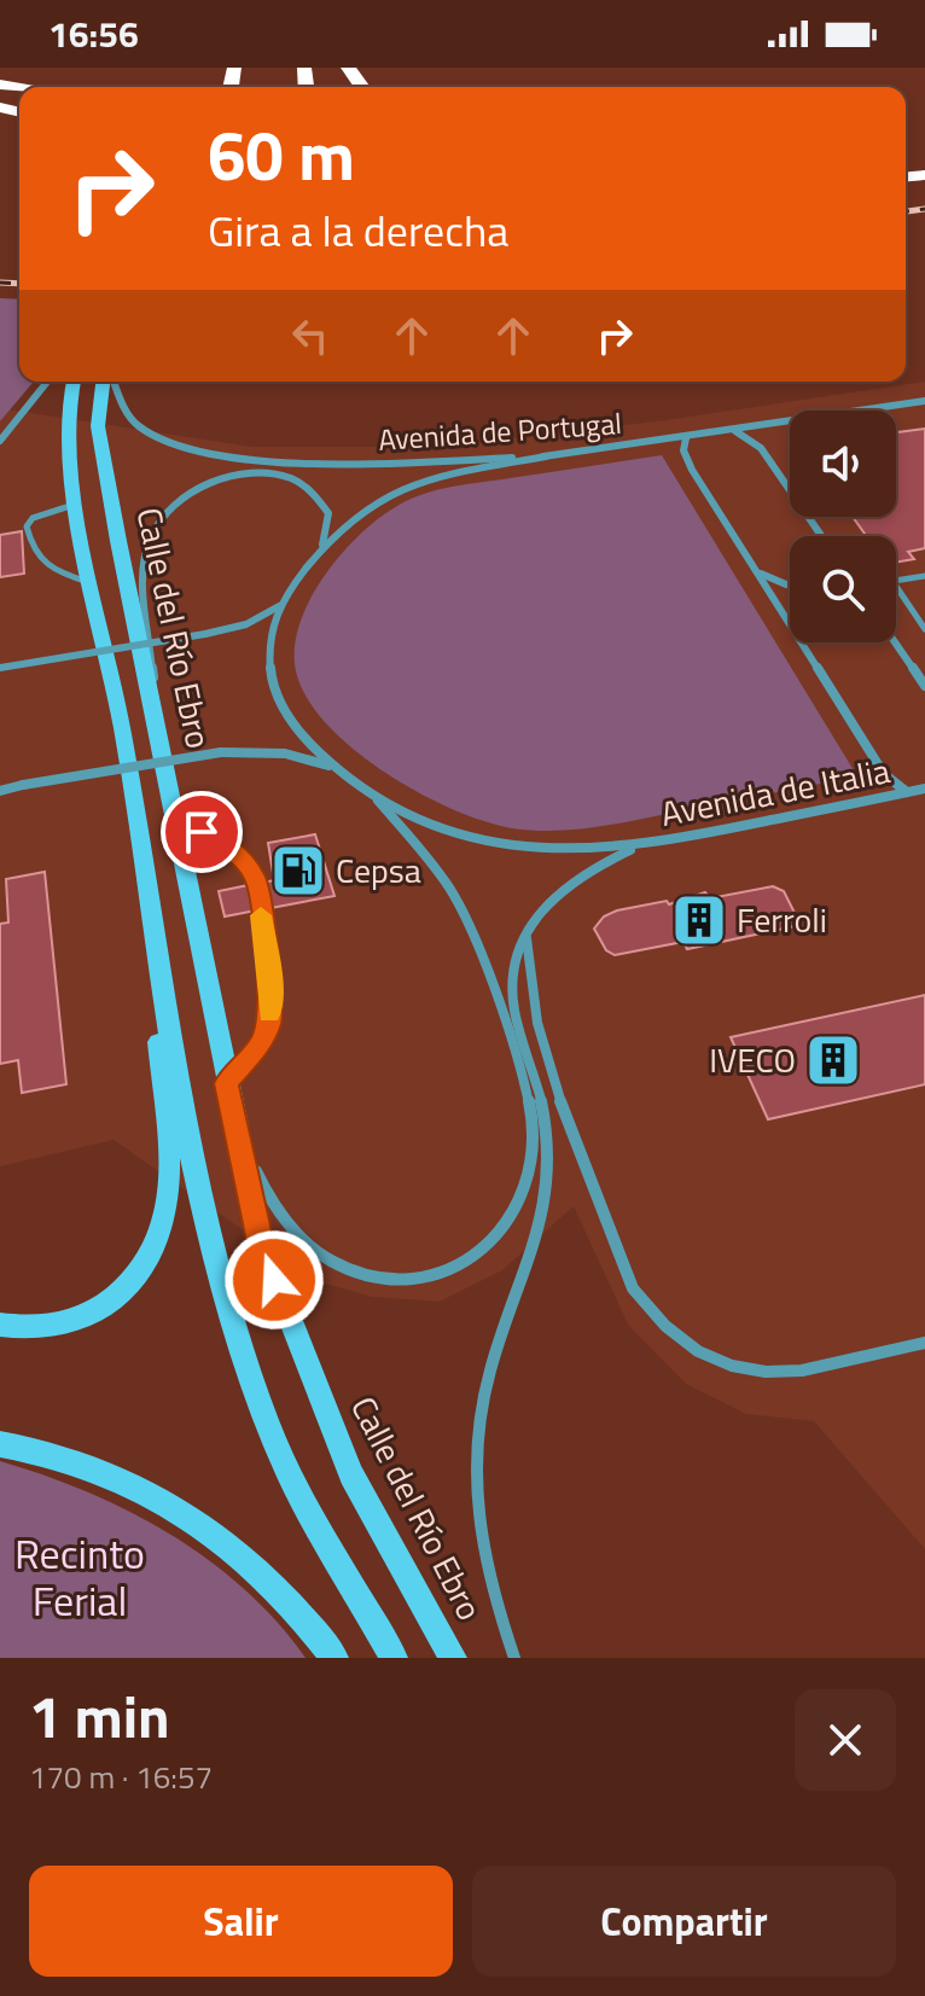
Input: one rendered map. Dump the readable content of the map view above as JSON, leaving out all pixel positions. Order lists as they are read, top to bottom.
{
  "streets": {
    "main road": ["Calle del Río Ebro"],
    "street": ["Avenida de Portugal", "Avenida de Italia"]
  },
  "parks": ["Recinto Ferial"],
  "places": {
    "fuel station": ["Cepsa"],
    "building": ["Ferroli", "IVECO"]
  },
  "page": {
    "status": "16:56",
    "turn": ["60 m", "Gira a la derecha"],
    "heading": ["1 min", "170 m · 16:57"],
    "buttons": ["Salir", "Compartir"]
  }
}
